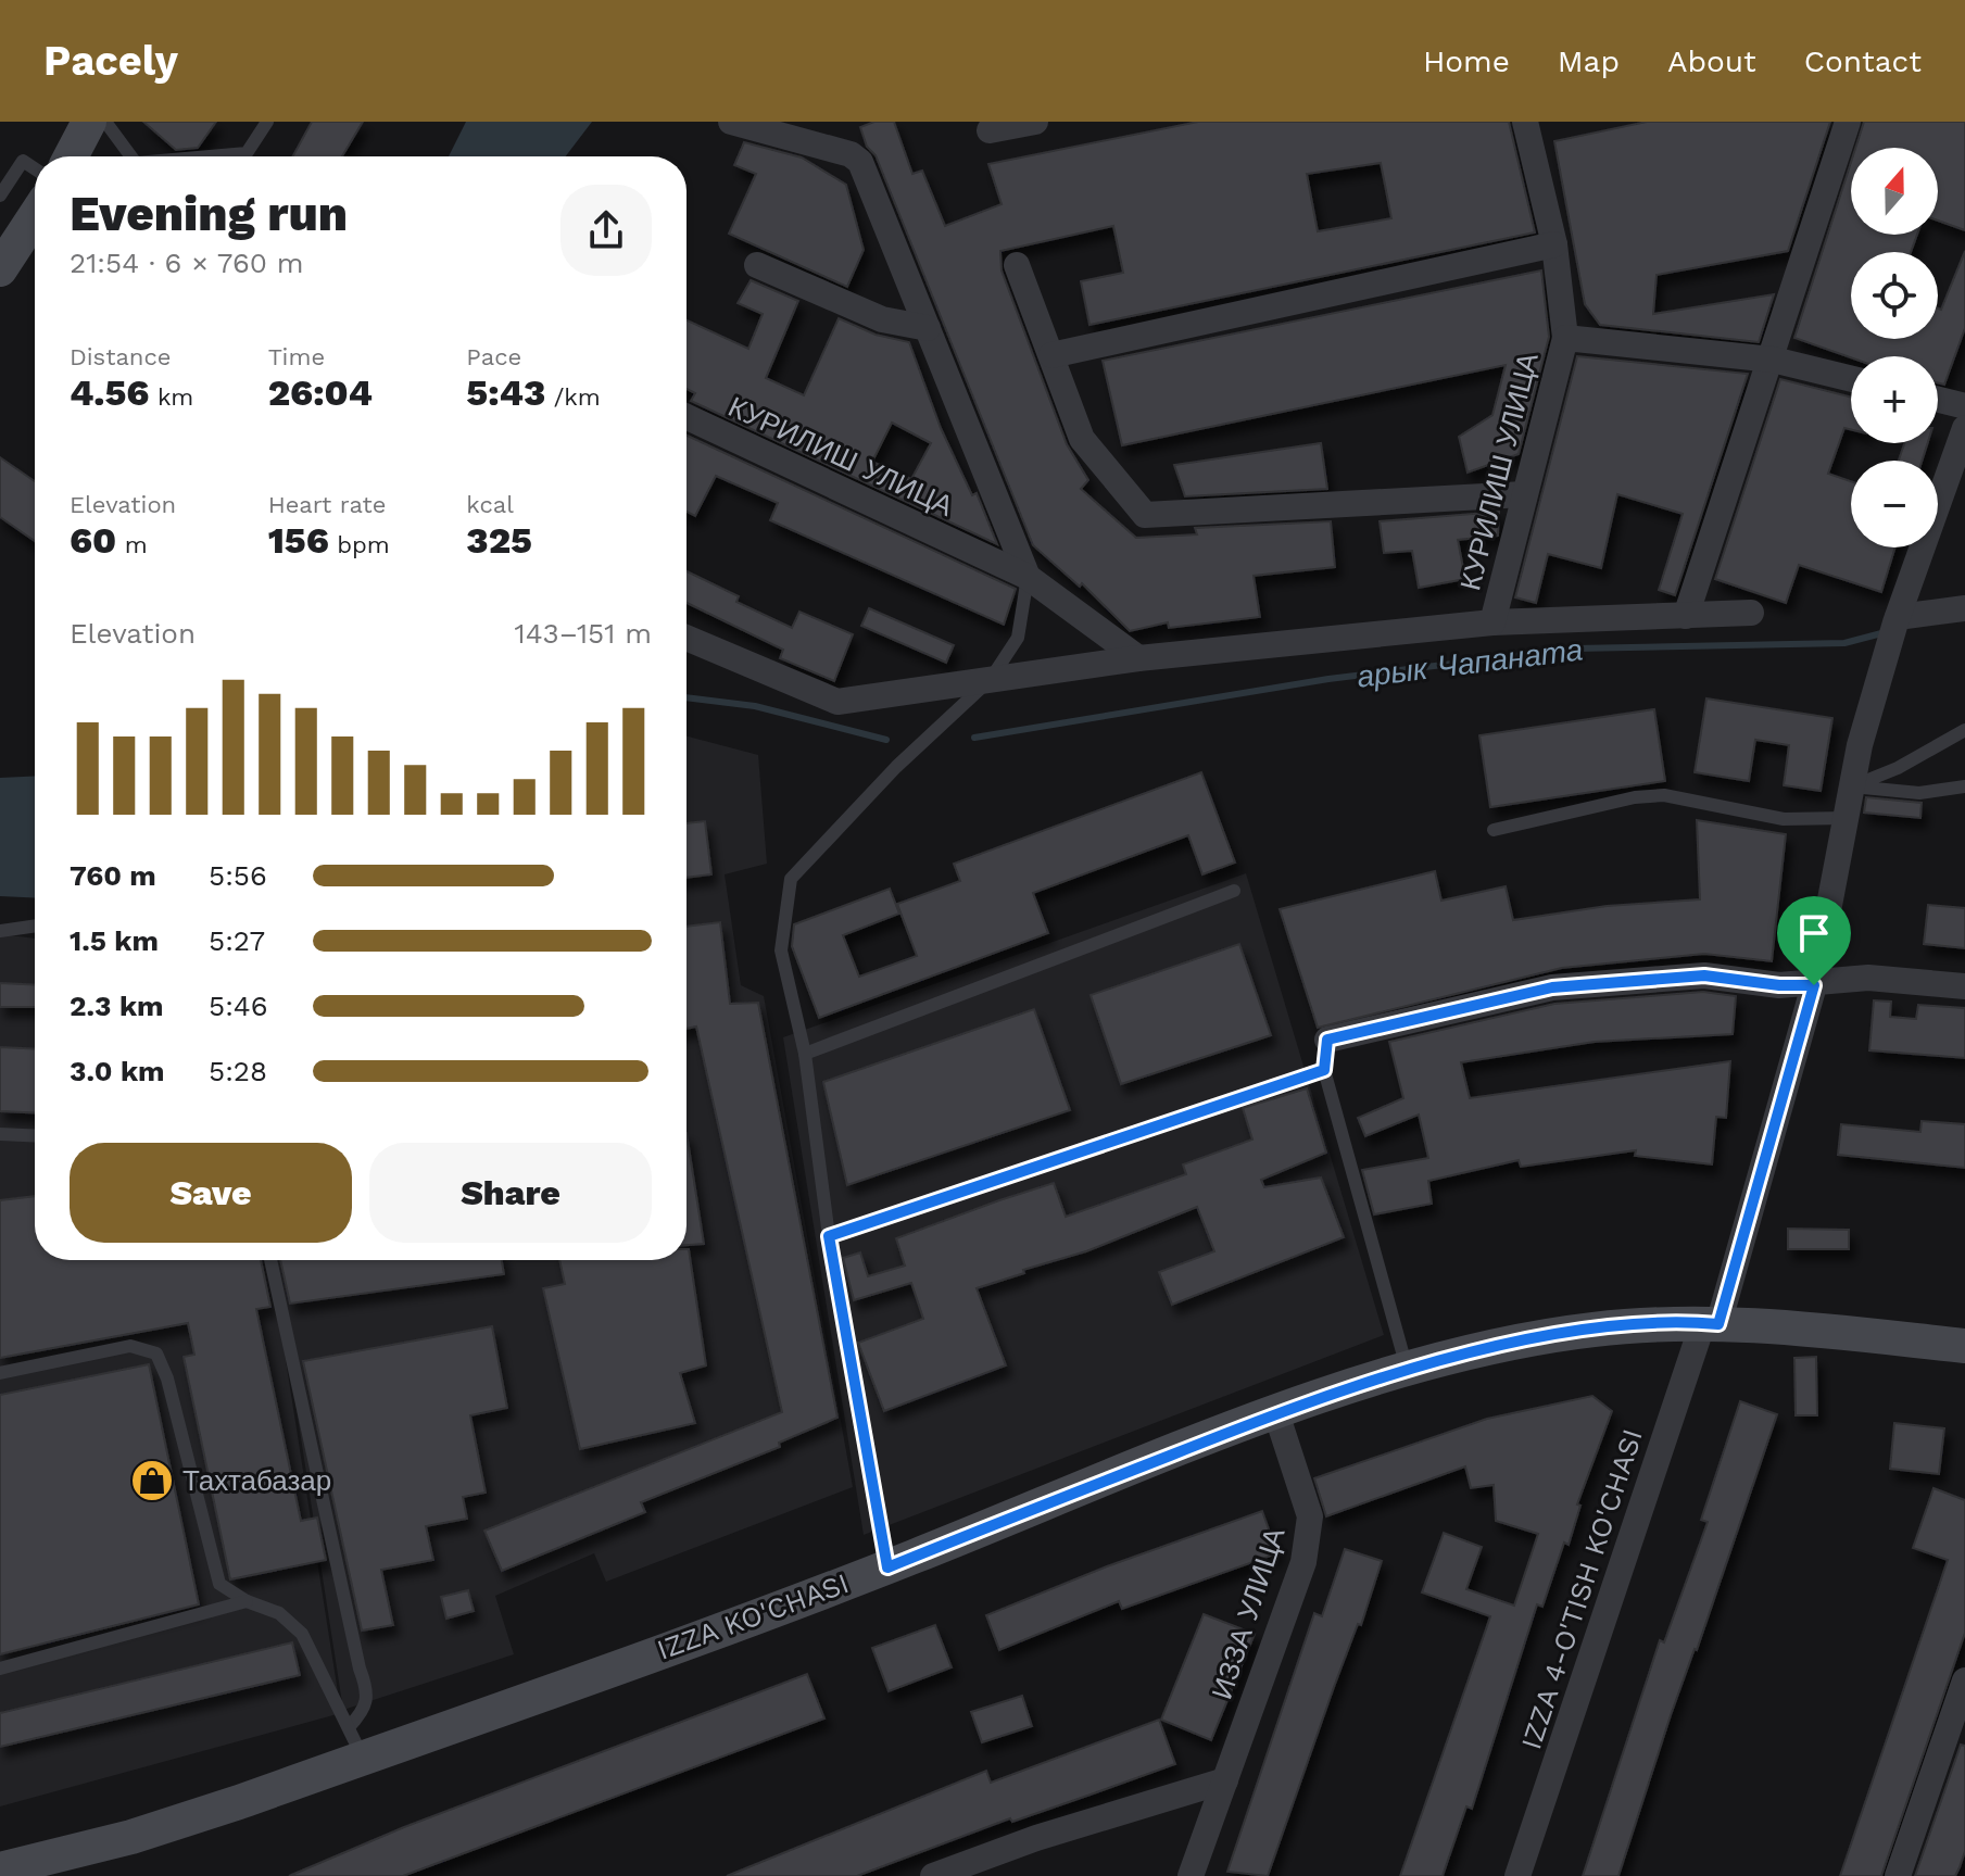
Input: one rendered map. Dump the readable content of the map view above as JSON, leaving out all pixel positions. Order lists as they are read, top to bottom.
{
  "streets": {
    "main road": ["IZZA KO'CHASI"],
    "street": ["КУРИЛИШ УЛИЦА", "IZZA 4-O'TISH KO'CHASI", "ИЗЗА УЛИЦА"]
  },
  "crossings": [
    ["IZZA 4-O'TISH KO'CHASI", "IZZA KO'CHASI"],
    ["ИЗЗА УЛИЦА", "IZZA KO'CHASI"]
  ],
  "water": ["арык Чапаната"],
  "places": {
    "shop": ["Тахтабазар"]
  },
  "north": "top",
  "page": {
    "header": "Pacely",
    "nav": [
      "Home",
      "Map",
      "About",
      "Contact"
    ],
    "map_buttons": ["+", "−"],
    "heading": ["Evening run", "21:54 · 6 × 760 m"],
    "stats": [
      ["Distance", "4.56 km"],
      ["Time", "26:04"],
      ["Pace", "5:43 /km"],
      ["Elevation", "60 m"],
      ["Heart rate", "156 bpm"],
      ["kcal", "325"]
    ],
    "chart": ["Elevation", "143–151 m"],
    "list": [
      {
        "name": "760 m",
        "note": "5:56"
      },
      {
        "name": "1.5 km",
        "note": "5:27"
      },
      {
        "name": "2.3 km",
        "note": "5:46"
      },
      {
        "name": "3.0 km",
        "note": "5:28"
      }
    ],
    "buttons": ["Save", "Share"]
  }
}
